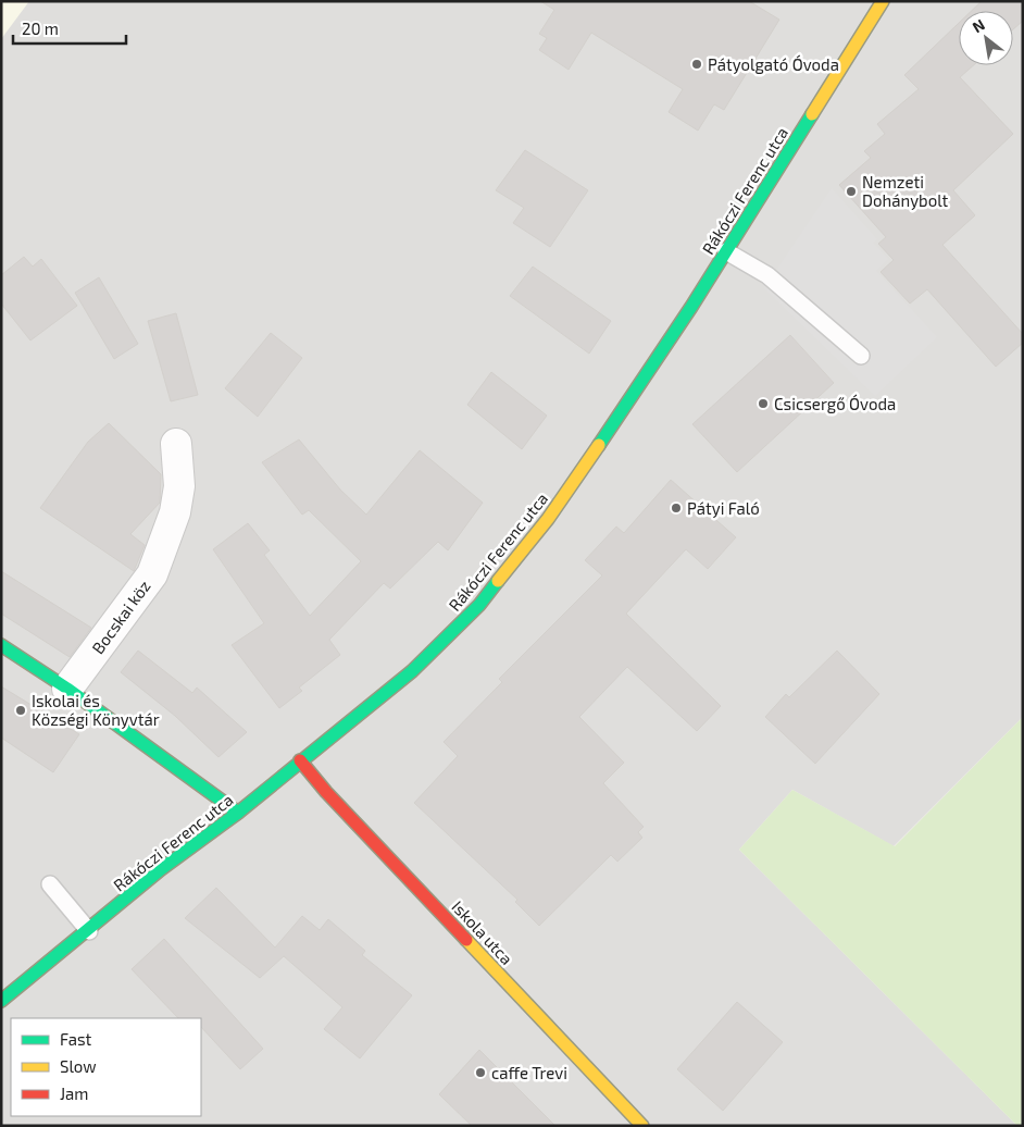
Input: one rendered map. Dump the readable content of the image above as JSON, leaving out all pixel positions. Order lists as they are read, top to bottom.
{
  "streets": {
    "main road": ["Rákóczi Ferenc utca", "Iskola utca"],
    "street": ["Bocskai köz"]
  },
  "crossings": [
    ["Rákóczi Ferenc utca", "Iskola utca"]
  ],
  "places": [
    "Pátyolgató Óvoda",
    "Nemzeti Dohánybolt",
    "Csicsergő Óvoda",
    "Pátyi Faló",
    "Iskolai és Községi Könyvtár",
    "caffe Trevi"
  ],
  "legend": ["Fast", "Slow", "Jam"],
  "scale_bar": "20 m",
  "north": "top left"
}
